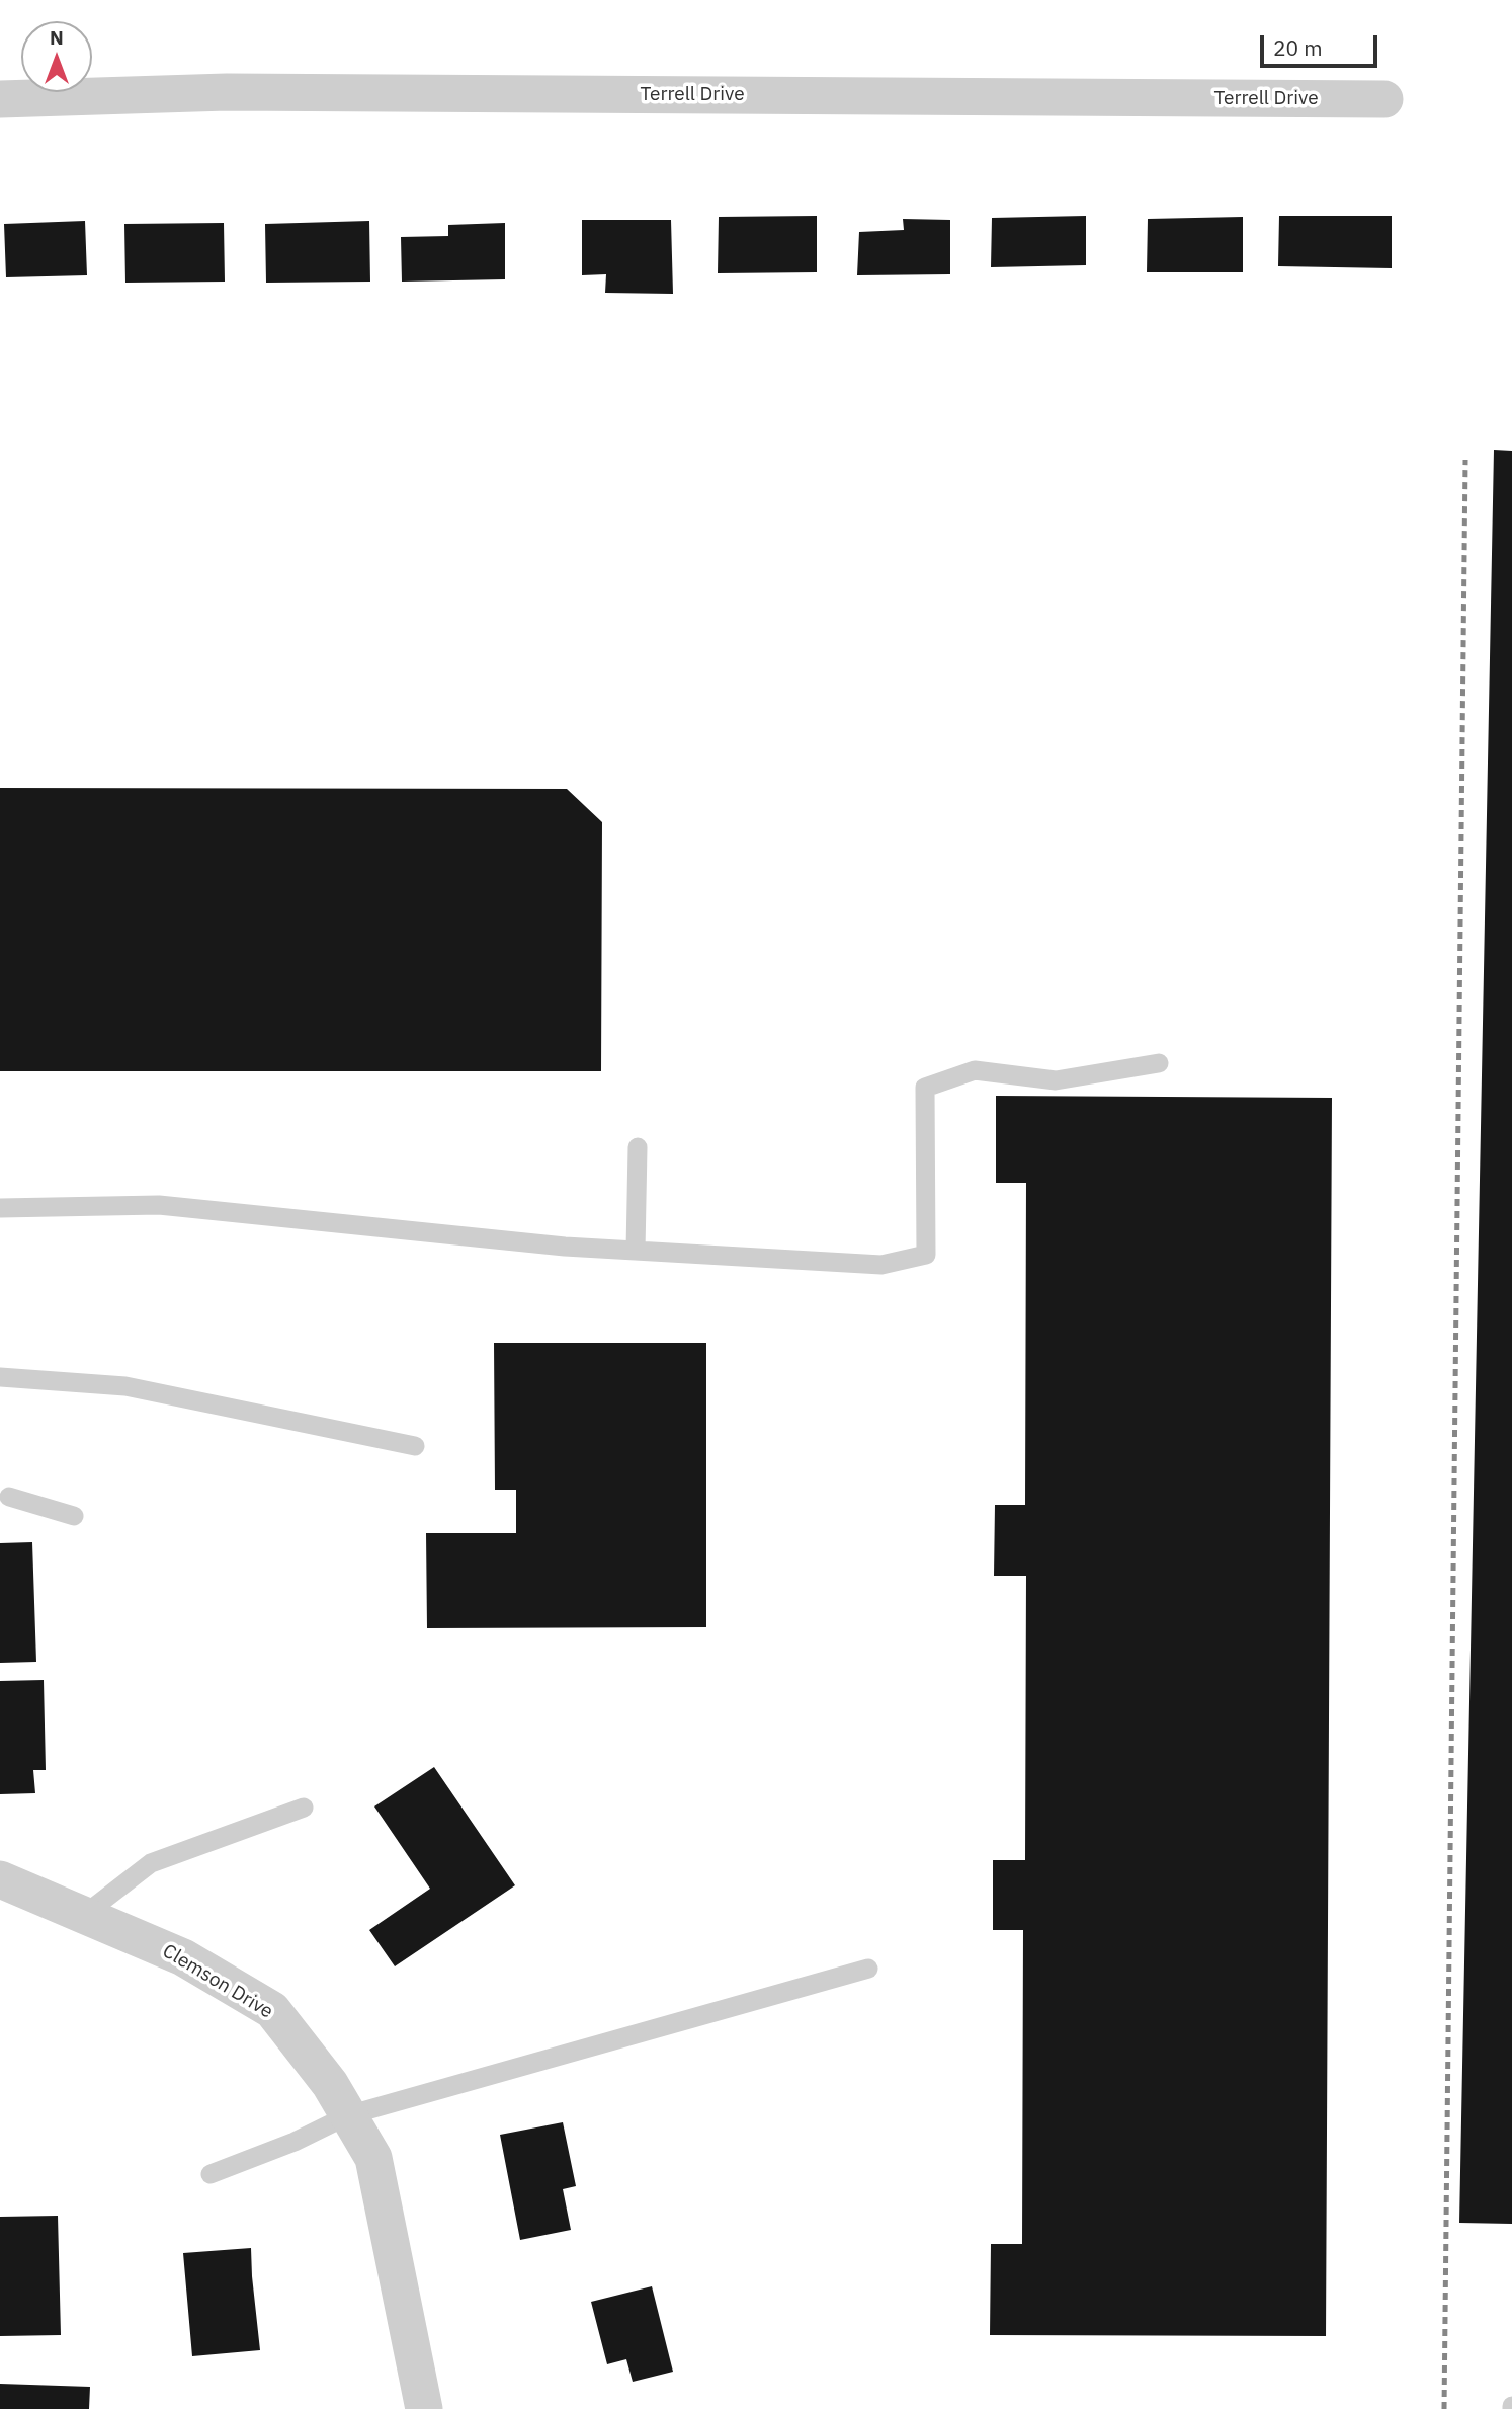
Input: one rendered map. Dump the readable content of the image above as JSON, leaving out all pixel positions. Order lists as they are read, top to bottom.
{
  "streets": {
    "street": ["Terrell Drive", "Clemson Drive"]
  },
  "scale_bar": "20 m",
  "north": "top"
}
